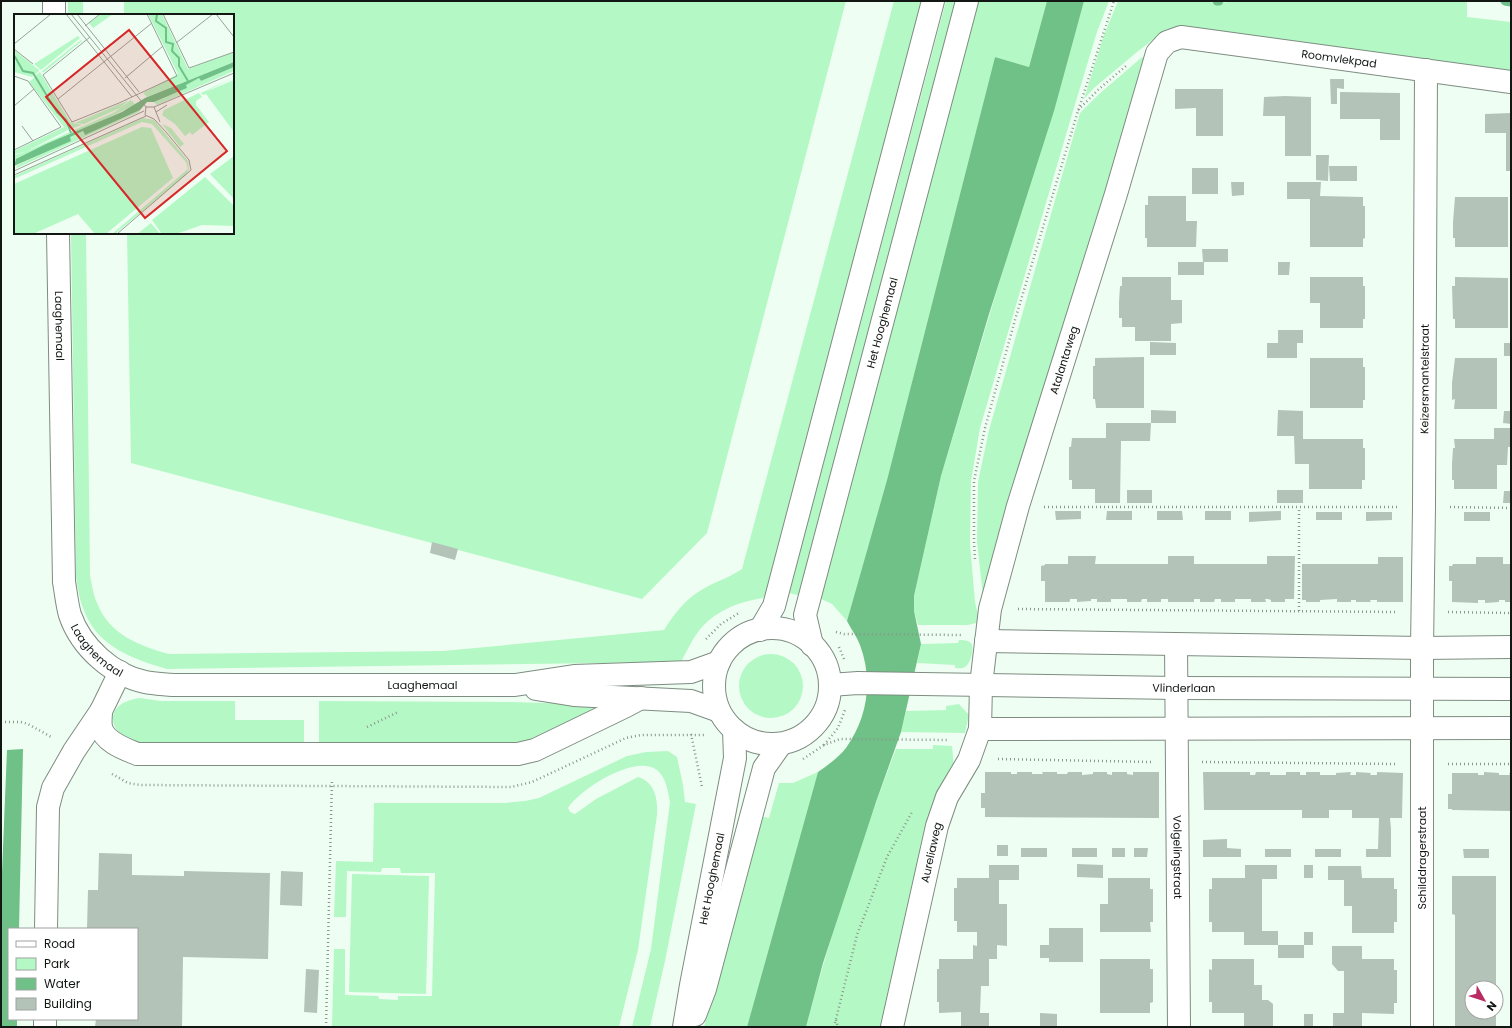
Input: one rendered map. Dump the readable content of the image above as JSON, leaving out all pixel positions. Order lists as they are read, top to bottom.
{
  "streets": {
    "street": [
      "Roomvlekpad",
      "Het Hooghemaal",
      "Laaghemaal",
      "Atalantaweg",
      "Keizersmantelstraat",
      "Vlinderlaan",
      "Aureliaweg",
      "Volgelingstraat",
      "Schilddragerstraat"
    ]
  },
  "crossings": [
    ["Roomvlekpad", "Atalantaweg"],
    ["Roomvlekpad", "Keizersmantelstraat"],
    ["Het Hooghemaal", "Laaghemaal"],
    ["Het Hooghemaal", "Vlinderlaan"],
    ["Laaghemaal", "Vlinderlaan"],
    ["Atalantaweg", "Vlinderlaan"],
    ["Atalantaweg", "Aureliaweg"],
    ["Keizersmantelstraat", "Vlinderlaan"],
    ["Keizersmantelstraat", "Schilddragerstraat"],
    ["Vlinderlaan", "Aureliaweg"],
    ["Vlinderlaan", "Volgelingstraat"],
    ["Vlinderlaan", "Schilddragerstraat"]
  ],
  "legend": [
    "Road",
    "Park",
    "Water",
    "Building"
  ],
  "north": "bottom right"
}
